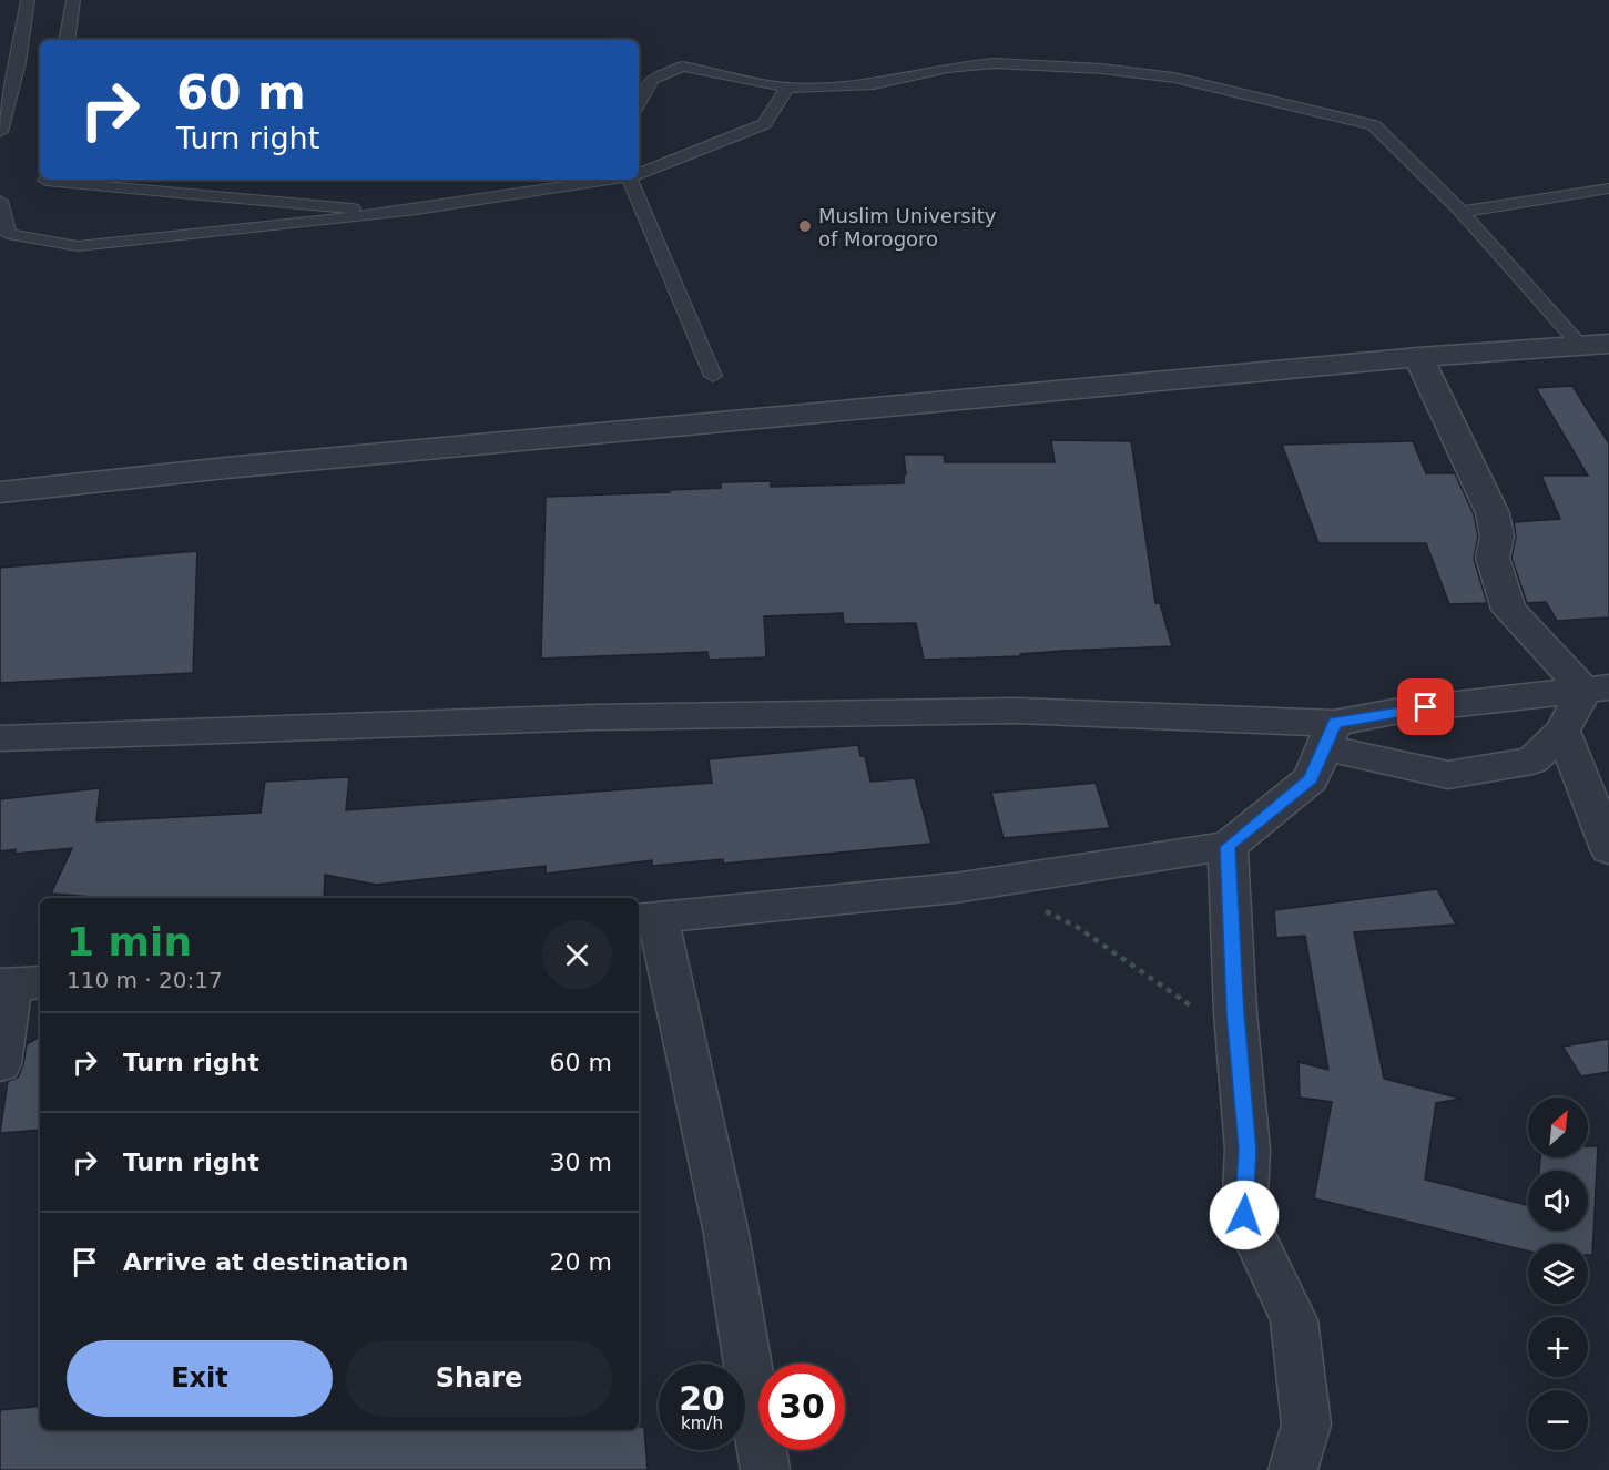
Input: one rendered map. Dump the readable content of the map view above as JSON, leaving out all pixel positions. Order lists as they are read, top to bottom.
{
  "places": ["Muslim University of Morogoro"],
  "north": "top right",
  "page": {
    "turn": ["60 m", "Turn right"],
    "heading": ["1 min", "110 m · 20:17"],
    "list": [
      {
        "name": "Turn right",
        "value": "60 m"
      },
      {
        "name": "Turn right",
        "value": "30 m"
      },
      {
        "name": "Arrive at destination",
        "value": "20 m"
      }
    ],
    "map_buttons": ["+", "−"],
    "buttons": ["Exit", "Share"],
    "speed": "20 km/h",
    "limit": "30"
  }
}
